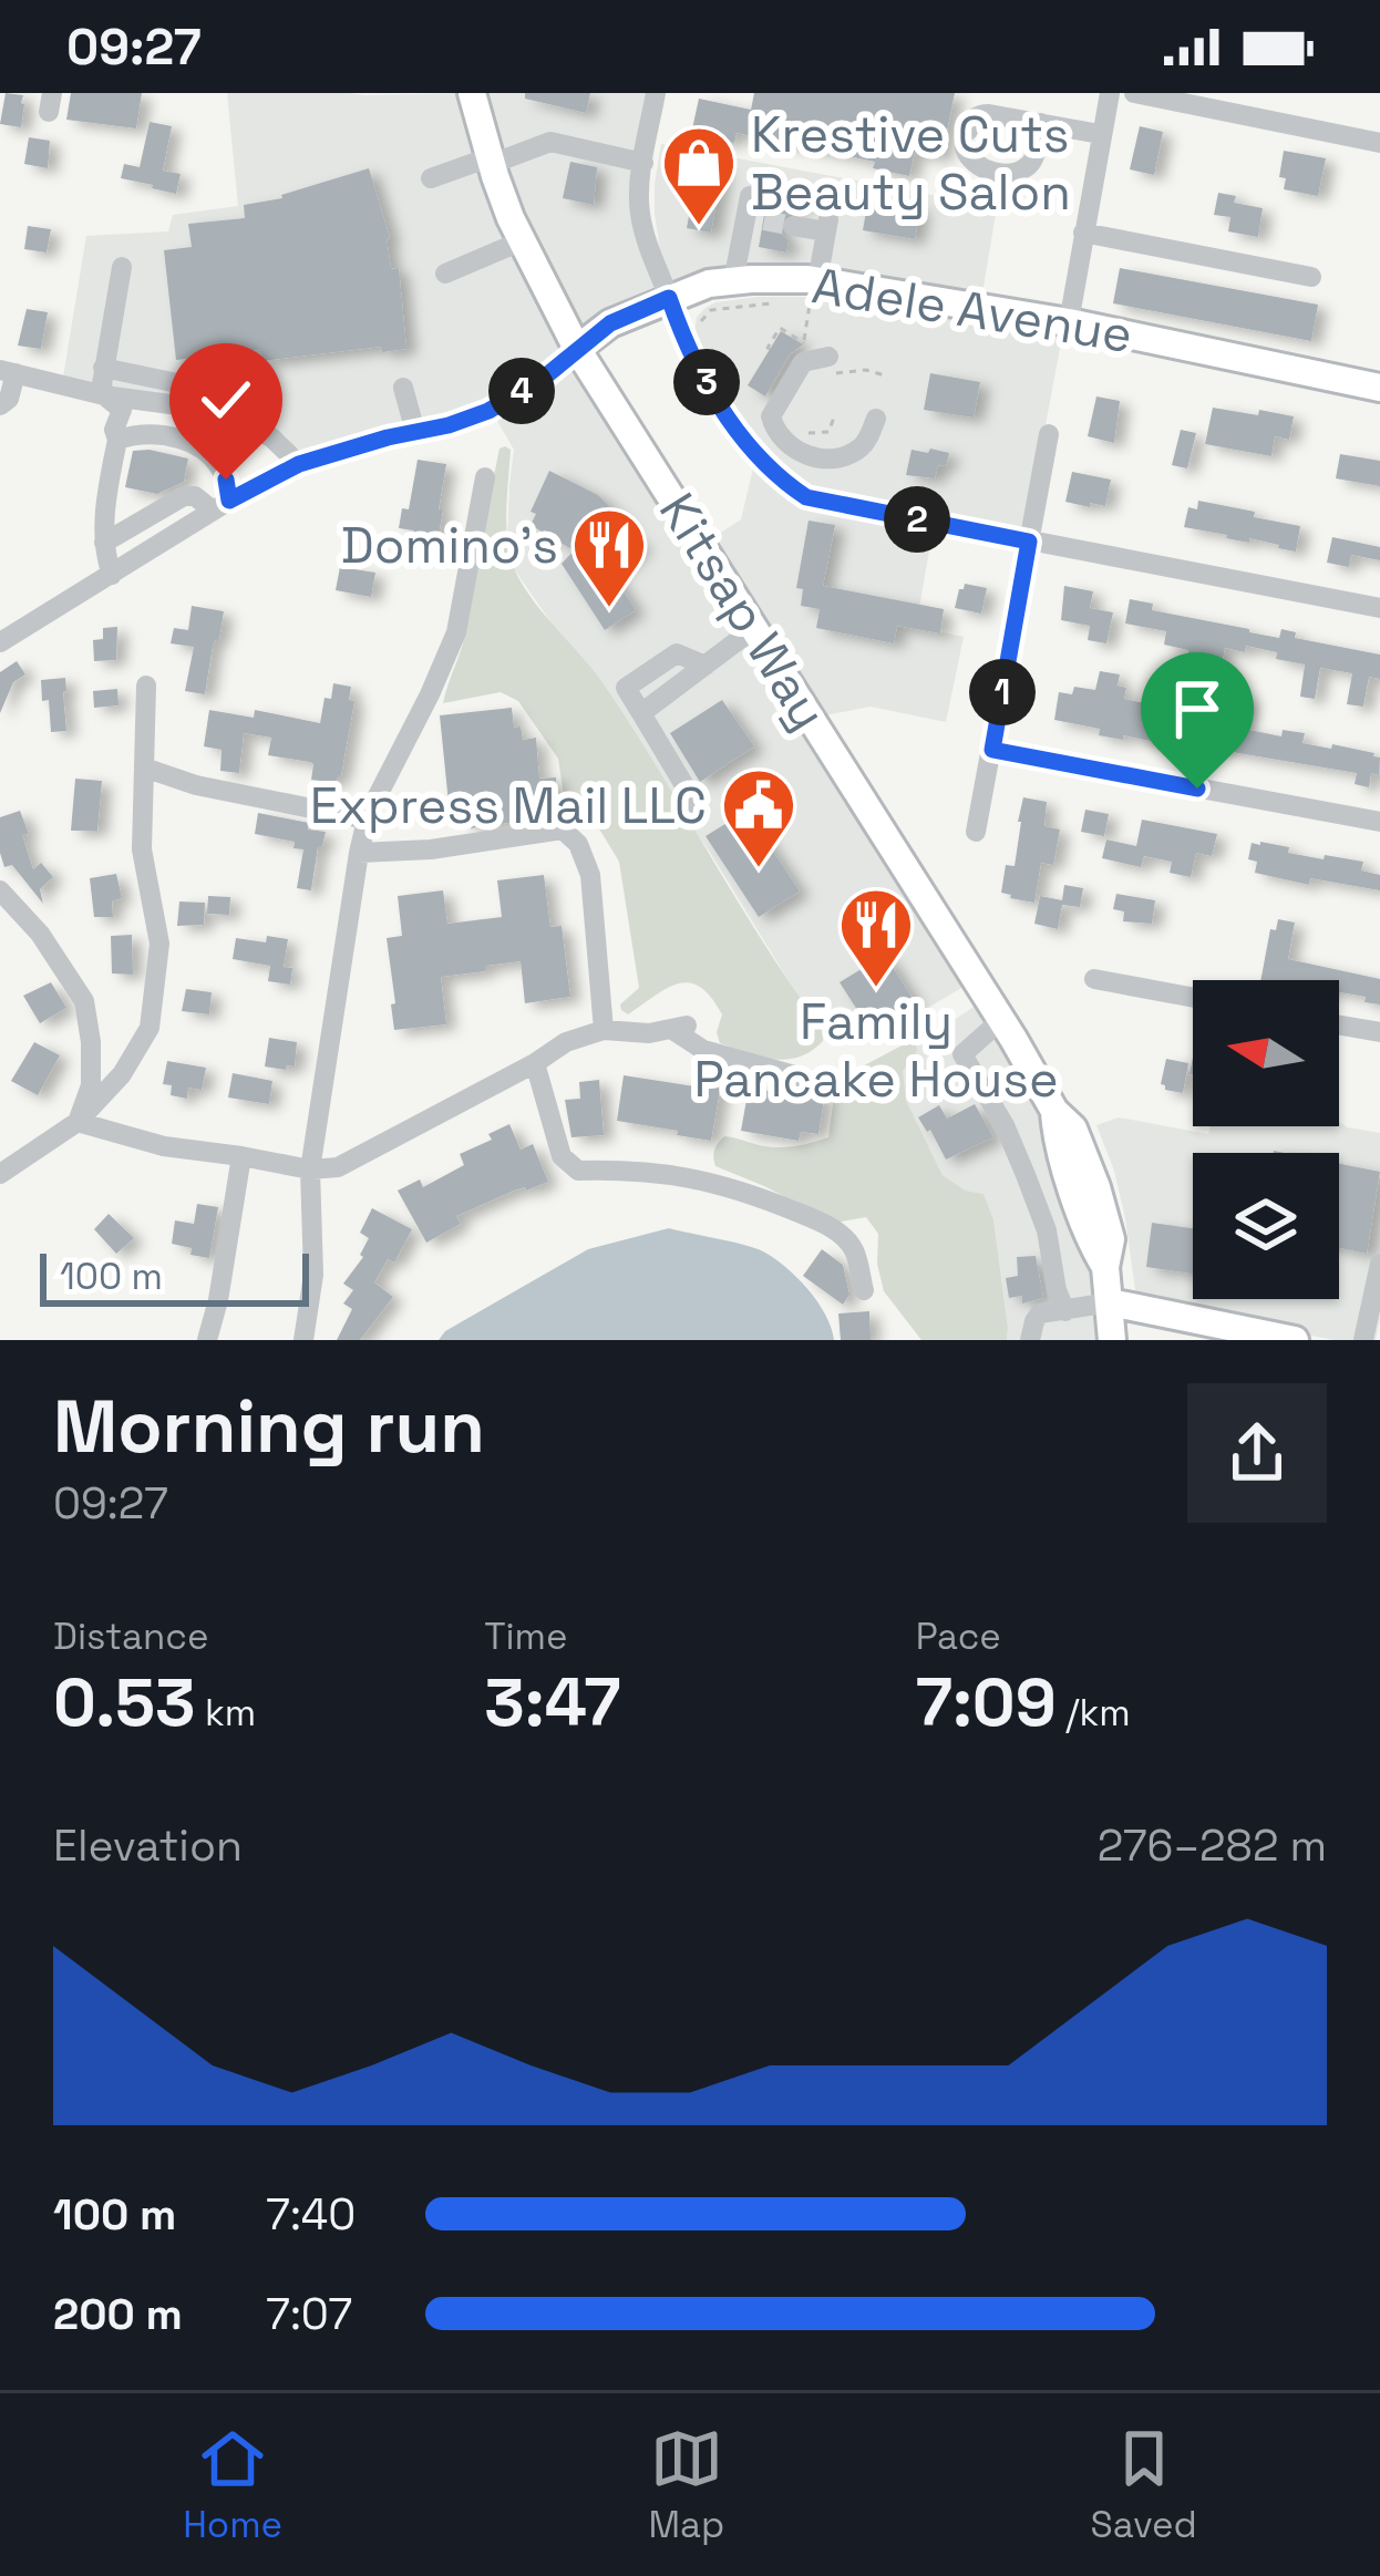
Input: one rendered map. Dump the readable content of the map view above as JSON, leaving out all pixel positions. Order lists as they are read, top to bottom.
{
  "streets": {
    "main road": ["Adele Avenue", "Kitsap Way"]
  },
  "crossings": [
    ["Adele Avenue", "Kitsap Way"]
  ],
  "places": {
    "shop": ["Krestive Cuts Beauty Salon"],
    "restaurant": ["Domino's", "Family Pancake House"],
    "public building": ["Express Mail LLC"]
  },
  "scale_bar": "100 m",
  "north": "left",
  "page": {
    "status": "09:27",
    "pins": [
      "3",
      "4",
      "2",
      "1"
    ],
    "scale": "100 m",
    "heading": ["Morning run", "09:27"],
    "stats": [
      ["Distance", "0.53 km"],
      ["Time", "3:47"],
      ["Pace", "7:09 /km"]
    ],
    "chart": ["Elevation", "276–282 m"],
    "list": [
      {
        "name": "100 m",
        "note": "7:40"
      },
      {
        "name": "200 m",
        "note": "7:07"
      }
    ],
    "tabs": ["Home", "Map", "Saved"]
  }
}
